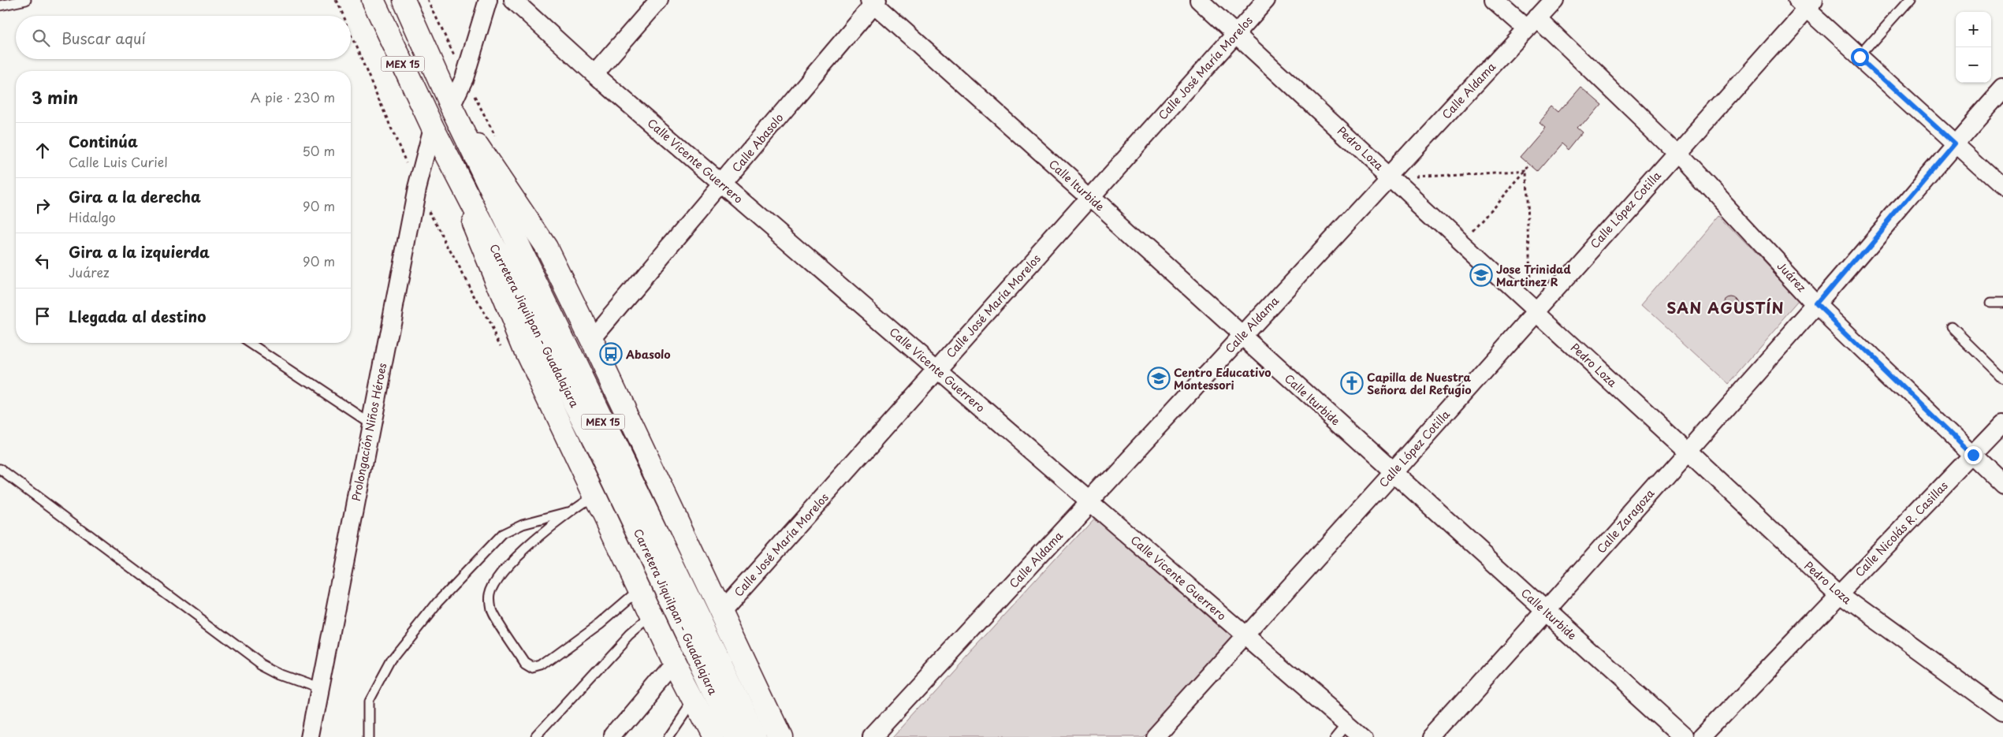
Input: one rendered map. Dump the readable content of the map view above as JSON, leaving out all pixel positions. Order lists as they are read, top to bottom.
{
  "streets": {
    "main road": ["MEX 15", "Carretera Jiquilpan - Guadalajara"],
    "street": [
      "Calle José María Morelos",
      "Calle Aldama",
      "Calle Abasolo",
      "Pedro Loza",
      "Calle Vicente Guerrero",
      "Calle Iturbide",
      "Calle López Cotilla",
      "Juárez",
      "Prolongación Niños Héroes",
      "Calle Zaragoza",
      "Calle Nicolás R. Casillas"
    ]
  },
  "crossings": [
    ["Calle José María Morelos", "Pedro Loza"],
    ["Calle José María Morelos", "Calle Vicente Guerrero"],
    ["Calle José María Morelos", "Calle Iturbide"],
    ["Calle Aldama", "Pedro Loza"],
    ["Calle Aldama", "Calle Vicente Guerrero"],
    ["Calle Aldama", "Calle Iturbide"],
    ["Calle Aldama", "Juárez"],
    ["Calle Abasolo", "Calle Vicente Guerrero"],
    ["Calle Abasolo", "Calle Iturbide"],
    ["Pedro Loza", "Calle López Cotilla"],
    ["Pedro Loza", "Calle Zaragoza"],
    ["Pedro Loza", "Calle Nicolás R. Casillas"],
    ["Calle Vicente Guerrero", "Calle López Cotilla"],
    ["Calle Iturbide", "Calle López Cotilla"],
    ["Calle Iturbide", "Calle Zaragoza"],
    ["Calle López Cotilla", "Juárez"],
    ["Juárez", "Calle Zaragoza"],
    ["Juárez", "Calle Nicolás R. Casillas"],
    ["Carretera Jiquilpan - Guadalajara", "Prolongación Niños Héroes"]
  ],
  "districts": ["SAN AGUSTÍN"],
  "places": {
    "school or university": ["Jose Trinidad Martinez R", "Centro Educativo Montessori"],
    "bus stop": ["Abasolo"],
    "church": ["Capilla de Nuestra Señora del Refugio"]
  },
  "page": {
    "map_buttons": ["+", "−"],
    "search": "Buscar aquí",
    "heading": ["3 min", "A pie · 230 m"],
    "list": [
      ["Continúa", "Calle Luis Curiel", "50 m"],
      ["Gira a la derecha", "Hidalgo", "90 m"],
      ["Gira a la izquierda", "Juárez", "90 m"],
      "Llegada al destino"
    ]
  }
}
